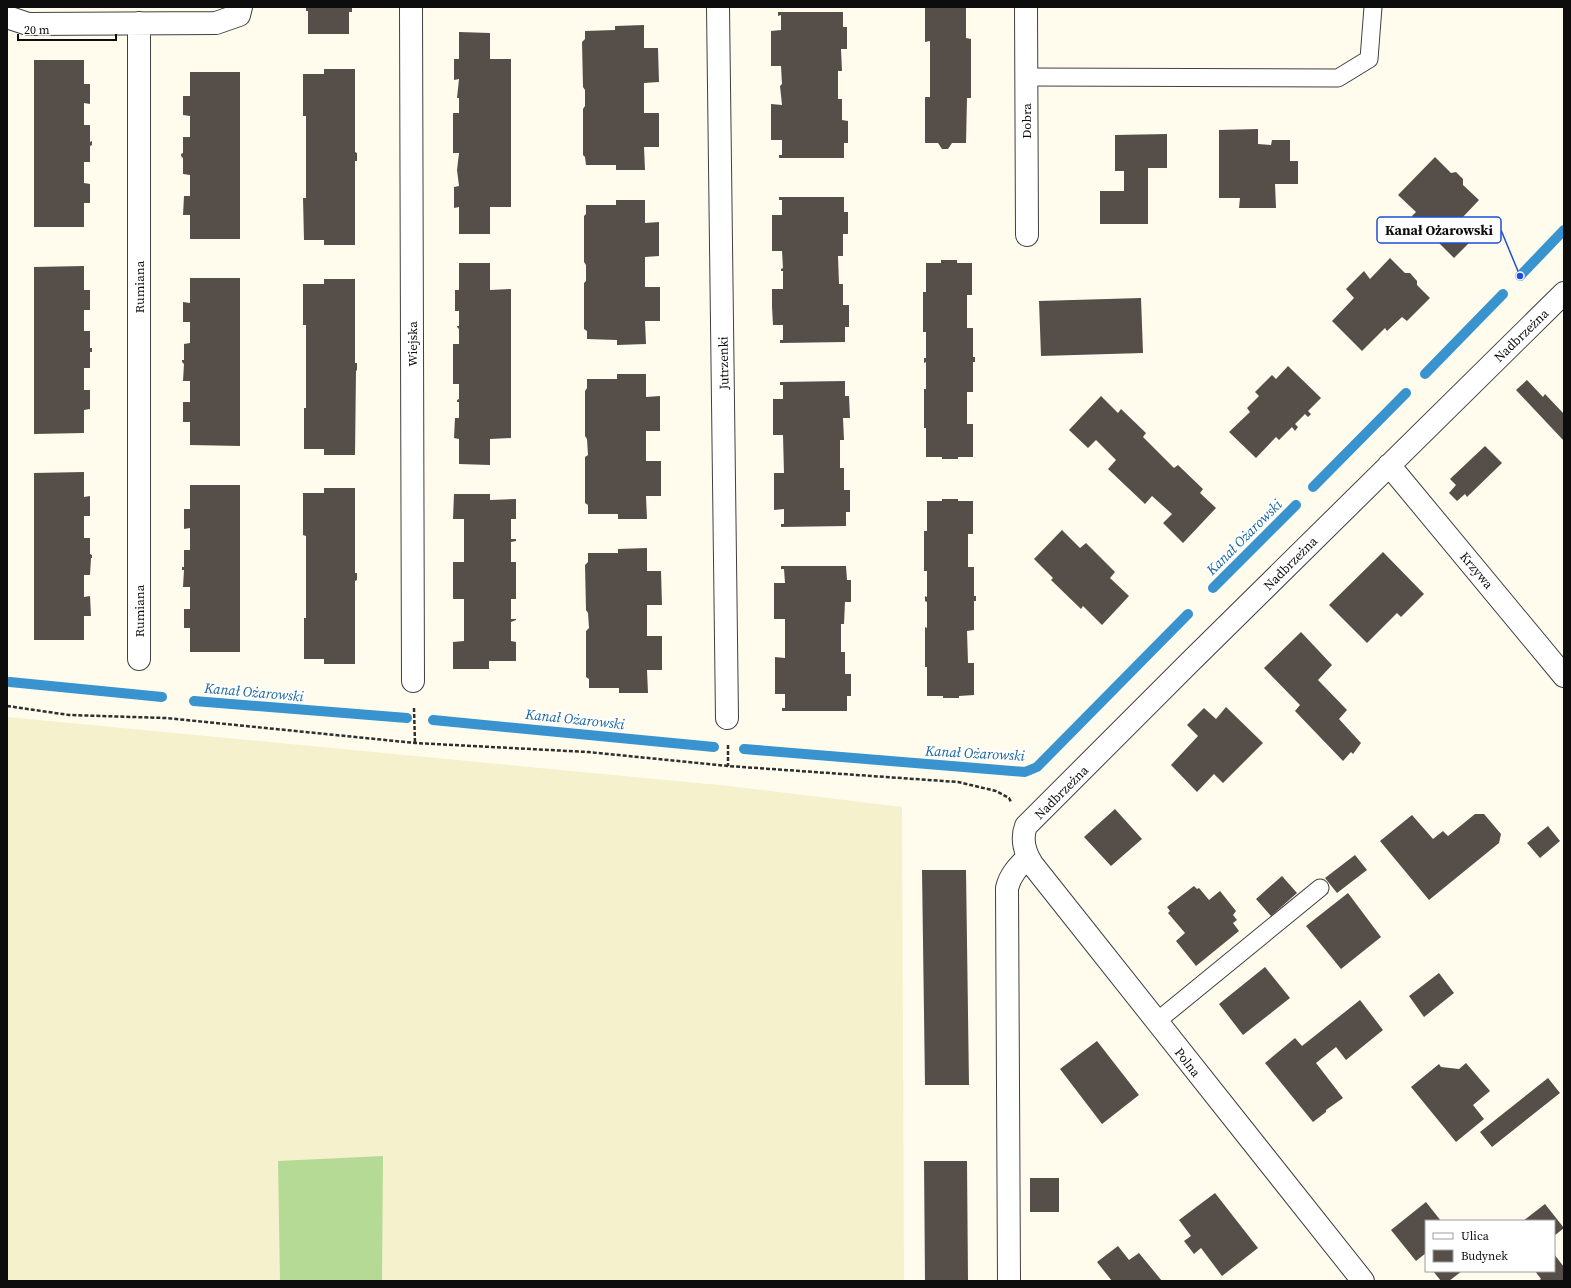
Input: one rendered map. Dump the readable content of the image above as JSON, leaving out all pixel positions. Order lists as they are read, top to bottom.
{
  "streets": {
    "street": [
      "Dobra",
      "Rumiana",
      "Nadbrzeżna",
      "Wiejska",
      "Jutrzenki",
      "Krzywa",
      "Polna"
    ]
  },
  "crossings": [
    ["Nadbrzeżna", "Krzywa"],
    ["Nadbrzeżna", "Polna"]
  ],
  "water": ["Kanał Ożarowski"],
  "places": ["Kanał Ożarowski"],
  "legend": ["Ulica", "Budynek"],
  "scale_bar": "20 m"
}
